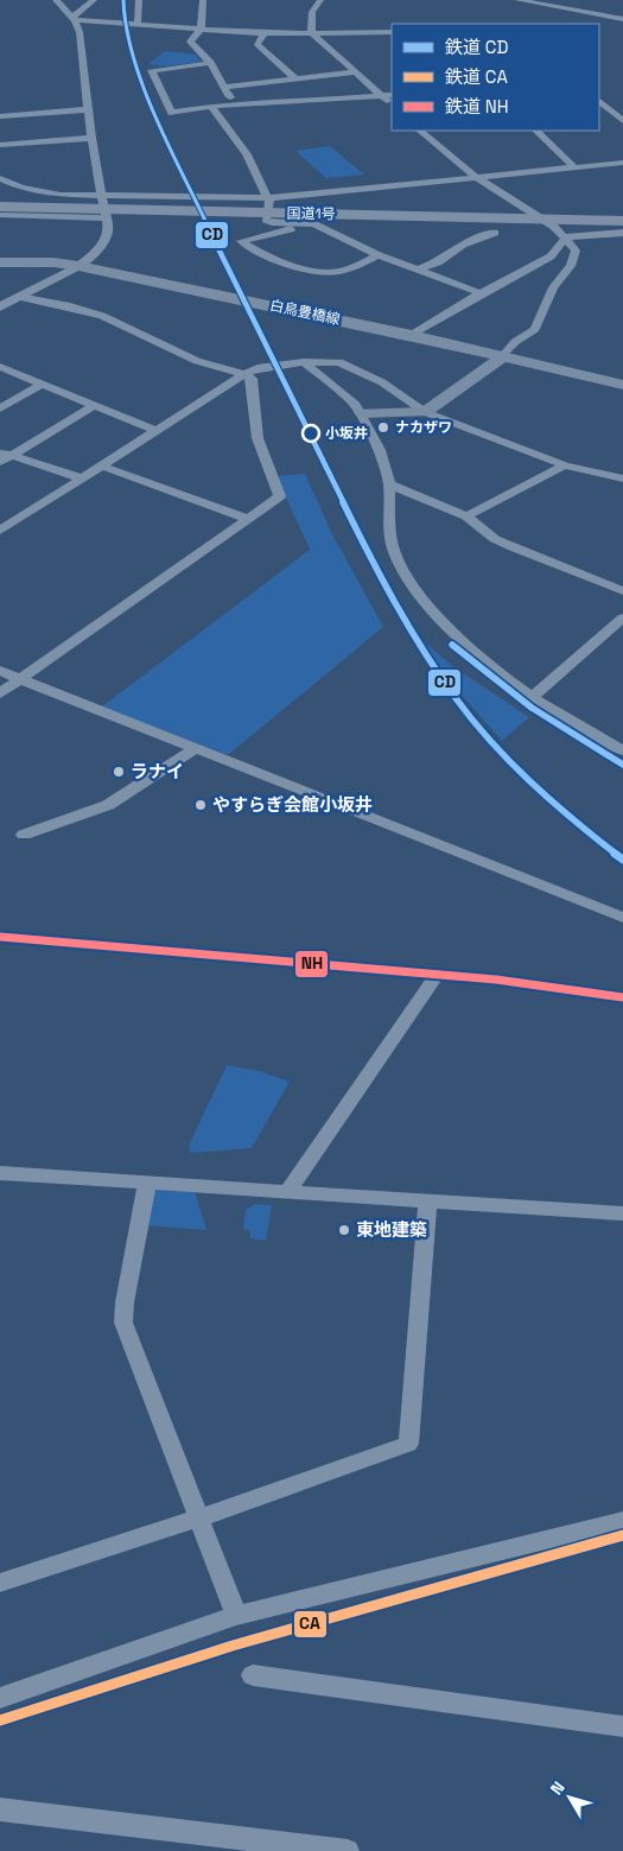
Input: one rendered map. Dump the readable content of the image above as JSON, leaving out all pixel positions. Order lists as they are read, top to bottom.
{
  "streets": {
    "highway": ["国道1号"],
    "main road": ["白鳥豊橋線"]
  },
  "places": [
    "ナカザワ",
    "小坂井",
    "ラナイ",
    "やすらぎ会館小坂井",
    "東地建築"
  ],
  "lines": ["rail line CD", "rail line NH", "rail line CA"],
  "legend": ["鉄道 CD", "鉄道 CA", "鉄道 NH"],
  "north": "top left"
}
